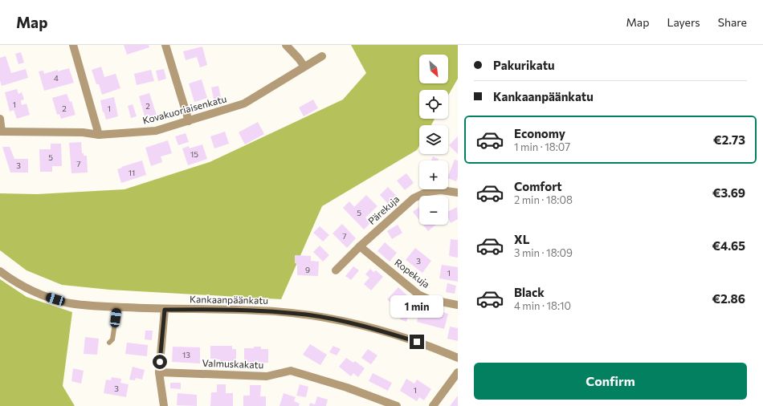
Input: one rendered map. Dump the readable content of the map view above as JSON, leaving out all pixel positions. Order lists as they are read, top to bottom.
{
  "streets": {
    "street": [
      "Kovakuoriaisenkatu",
      "Pärekuja",
      "Ropekuja",
      "Kankaanpäänkatu",
      "Valmuskakatu"
    ]
  },
  "crossings": [
    ["Pärekuja", "Ropekuja"]
  ],
  "house_numbers": [
    "4",
    "1",
    "2",
    "2",
    "1",
    "15",
    "5",
    "7",
    "3",
    "11",
    "5",
    "7",
    "3",
    "9",
    "1",
    "13",
    "3",
    "1"
  ],
  "north": "bottom right",
  "page": {
    "header": "Map",
    "nav": ["Map", "Layers", "Share"],
    "banner": ["Pakurikatu", "Kankaanpäänkatu"],
    "map_buttons": ["+", "−"],
    "list": [
      {
        "name": "Economy",
        "note": "1 min · 18:07",
        "value": "€2.73"
      },
      {
        "name": "Comfort",
        "note": "2 min · 18:08",
        "value": "€3.69"
      },
      {
        "name": "XL",
        "note": "3 min · 18:09",
        "value": "€4.65"
      },
      {
        "name": "Black",
        "note": "4 min · 18:10",
        "value": "€2.86"
      }
    ],
    "bubble": "1 min",
    "buttons": "Confirm"
  }
}
